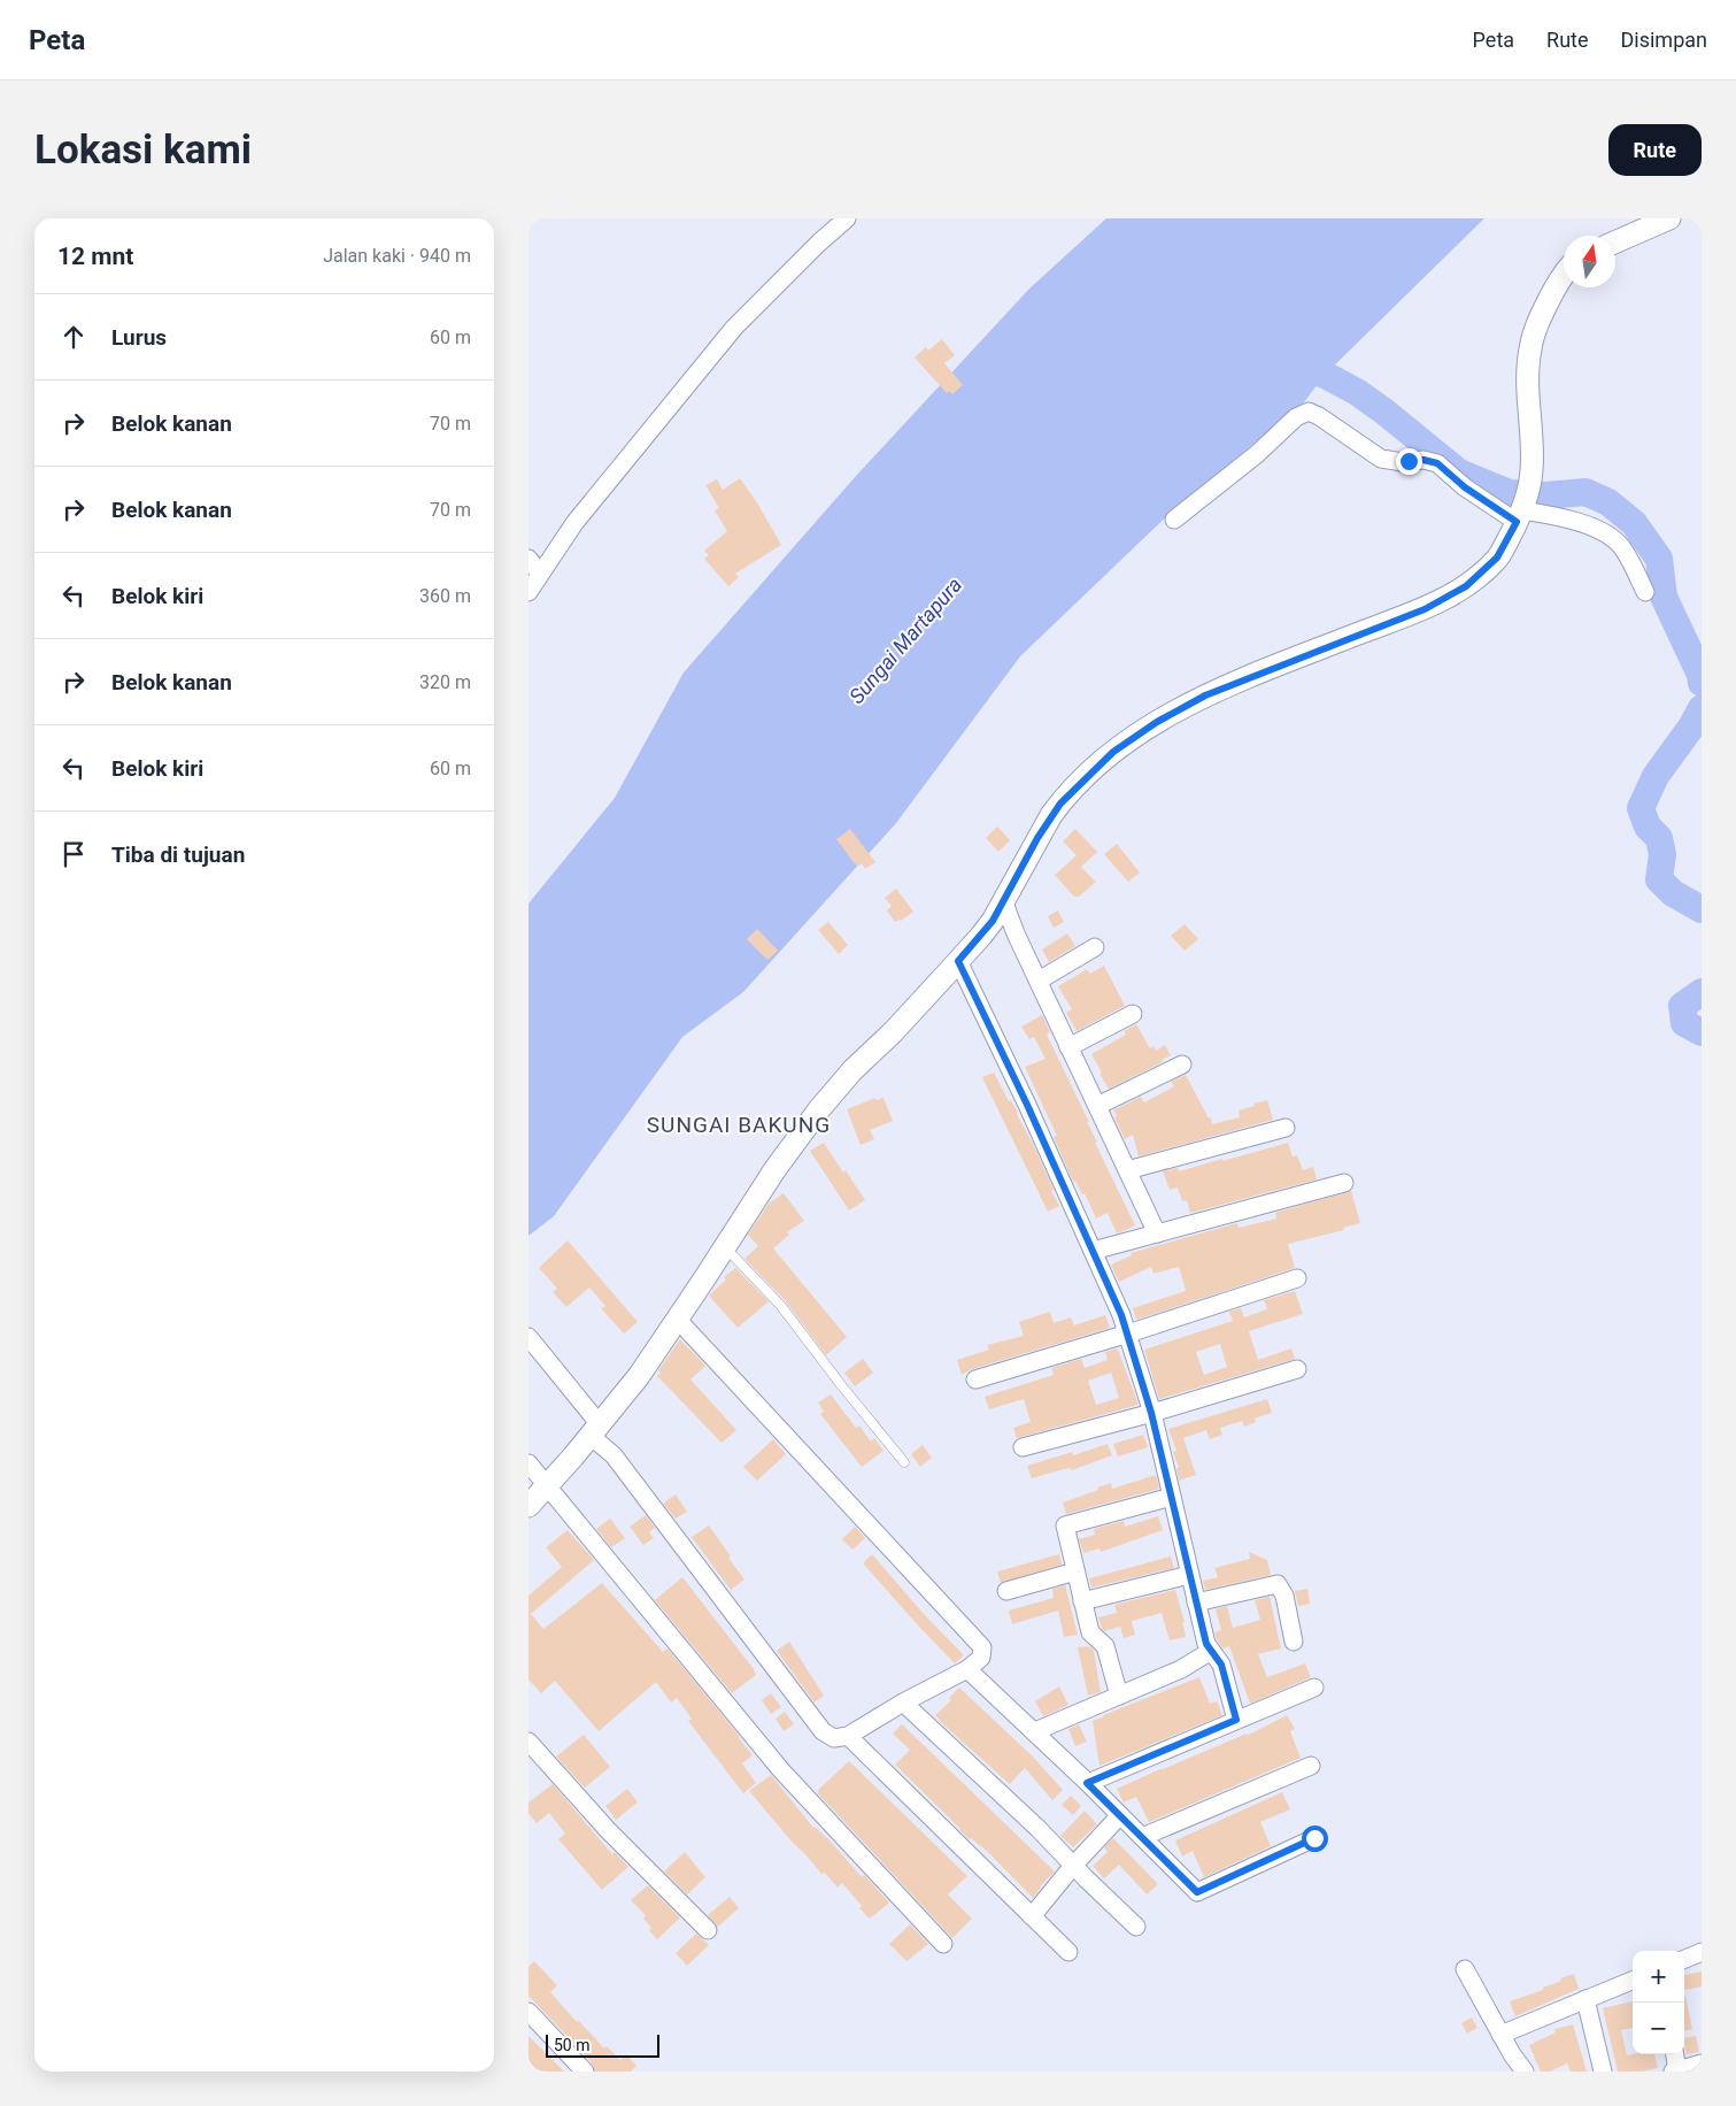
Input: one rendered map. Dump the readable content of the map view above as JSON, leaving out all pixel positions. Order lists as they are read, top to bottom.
{
  "districts": ["SUNGAI BAKUNG"],
  "water": ["Sungai Martapura"],
  "scale_bar": "50 m",
  "north": "top",
  "page": {
    "header": "Peta",
    "nav": ["Peta", "Rute", "Disimpan"],
    "buttons": "Rute",
    "title": "Lokasi kami",
    "heading": ["12 mnt", "Jalan kaki · 940 m"],
    "list": [
      ["Lurus", "60 m"],
      ["Belok kanan", "70 m"],
      ["Belok kanan", "70 m"],
      ["Belok kiri", "360 m"],
      ["Belok kanan", "320 m"],
      ["Belok kiri", "60 m"],
      "Tiba di tujuan"
    ],
    "map_buttons": ["+", "−"],
    "scale": "50 m"
  }
}
